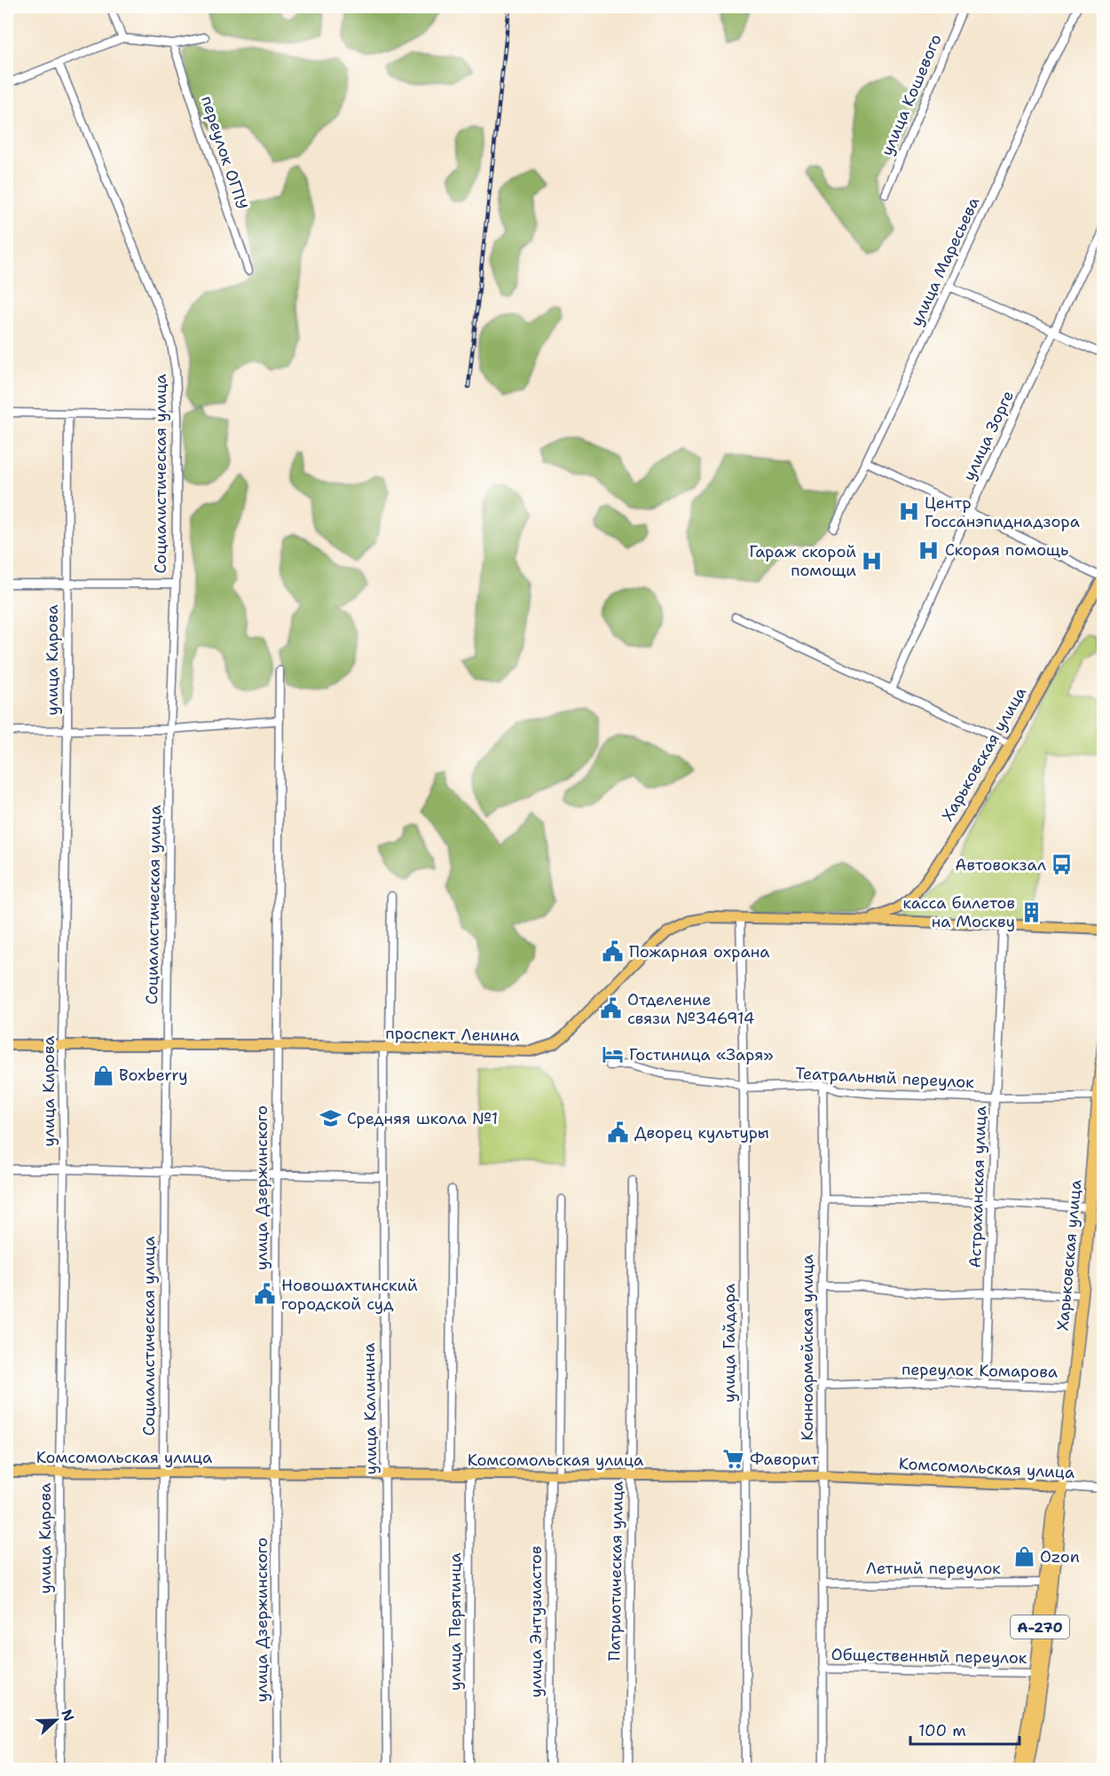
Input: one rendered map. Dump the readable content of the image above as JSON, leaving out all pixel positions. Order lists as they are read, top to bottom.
{
  "streets": {
    "highway": ["Харьковская улица", "А-270"],
    "main road": ["проспект Ленина", "Комсомольская улица"],
    "street": [
      "улица Кошевого",
      "переулок ОГПУ",
      "улица Маресьева",
      "улица Зорге",
      "Социалистическая улица",
      "улица Кирова",
      "Театральный переулок",
      "Астраханская улица",
      "улица Дзержинского",
      "улица Гайдара",
      "Конноармейская улица",
      "переулок Комарова",
      "улица Калинина",
      "Летний переулок",
      "Патриотическая улица",
      "улица Перятинца",
      "улица Энтузиастов",
      "Общественный переулок"
    ]
  },
  "crossings": [
    ["Социалистическая улица", "проспект Ленина"],
    ["Социалистическая улица", "Комсомольская улица"],
    ["улица Кирова", "проспект Ленина"],
    ["улица Кирова", "Комсомольская улица"],
    ["Харьковская улица", "проспект Ленина"],
    ["Харьковская улица", "Театральный переулок"],
    ["Харьковская улица", "переулок Комарова"],
    ["Харьковская улица", "Комсомольская улица"],
    ["Харьковская улица", "Летний переулок"],
    ["Харьковская улица", "Общественный переулок"],
    ["проспект Ленина", "Астраханская улица"],
    ["проспект Ленина", "улица Дзержинского"],
    ["проспект Ленина", "улица Гайдара"],
    ["проспект Ленина", "улица Калинина"],
    ["Театральный переулок", "Астраханская улица"],
    ["Театральный переулок", "улица Гайдара"],
    ["Театральный переулок", "Конноармейская улица"],
    ["Астраханская улица", "переулок Комарова"],
    ["улица Дзержинского", "Комсомольская улица"],
    ["улица Гайдара", "Комсомольская улица"],
    ["Конноармейская улица", "переулок Комарова"],
    ["Конноармейская улица", "Комсомольская улица"],
    ["Конноармейская улица", "Летний переулок"],
    ["Конноармейская улица", "Общественный переулок"],
    ["улица Калинина", "Комсомольская улица"],
    ["Комсомольская улица", "Патриотическая улица"],
    ["Комсомольская улица", "улица Перятинца"],
    ["Комсомольская улица", "улица Энтузиастов"]
  ],
  "places": {
    "hospital": ["Центр Госсанэпиднадзора", "Скорая помощь", "Гараж скорой помощи"],
    "bus stop": ["Автовокзал"],
    "building": ["касса билетов на Москву"],
    "public building": [
      "Пожарная охрана",
      "Отделение связи №346914",
      "Дворец культуры",
      "Новошахтинский городской суд"
    ],
    "hotel": ["Гостиница «Заря»"],
    "shop": ["Boxberry", "Ozon"],
    "school or university": ["Средняя школа №1"],
    "supermarket": ["Фаворит"]
  },
  "scale_bar": "100 m",
  "north": "right"
}
